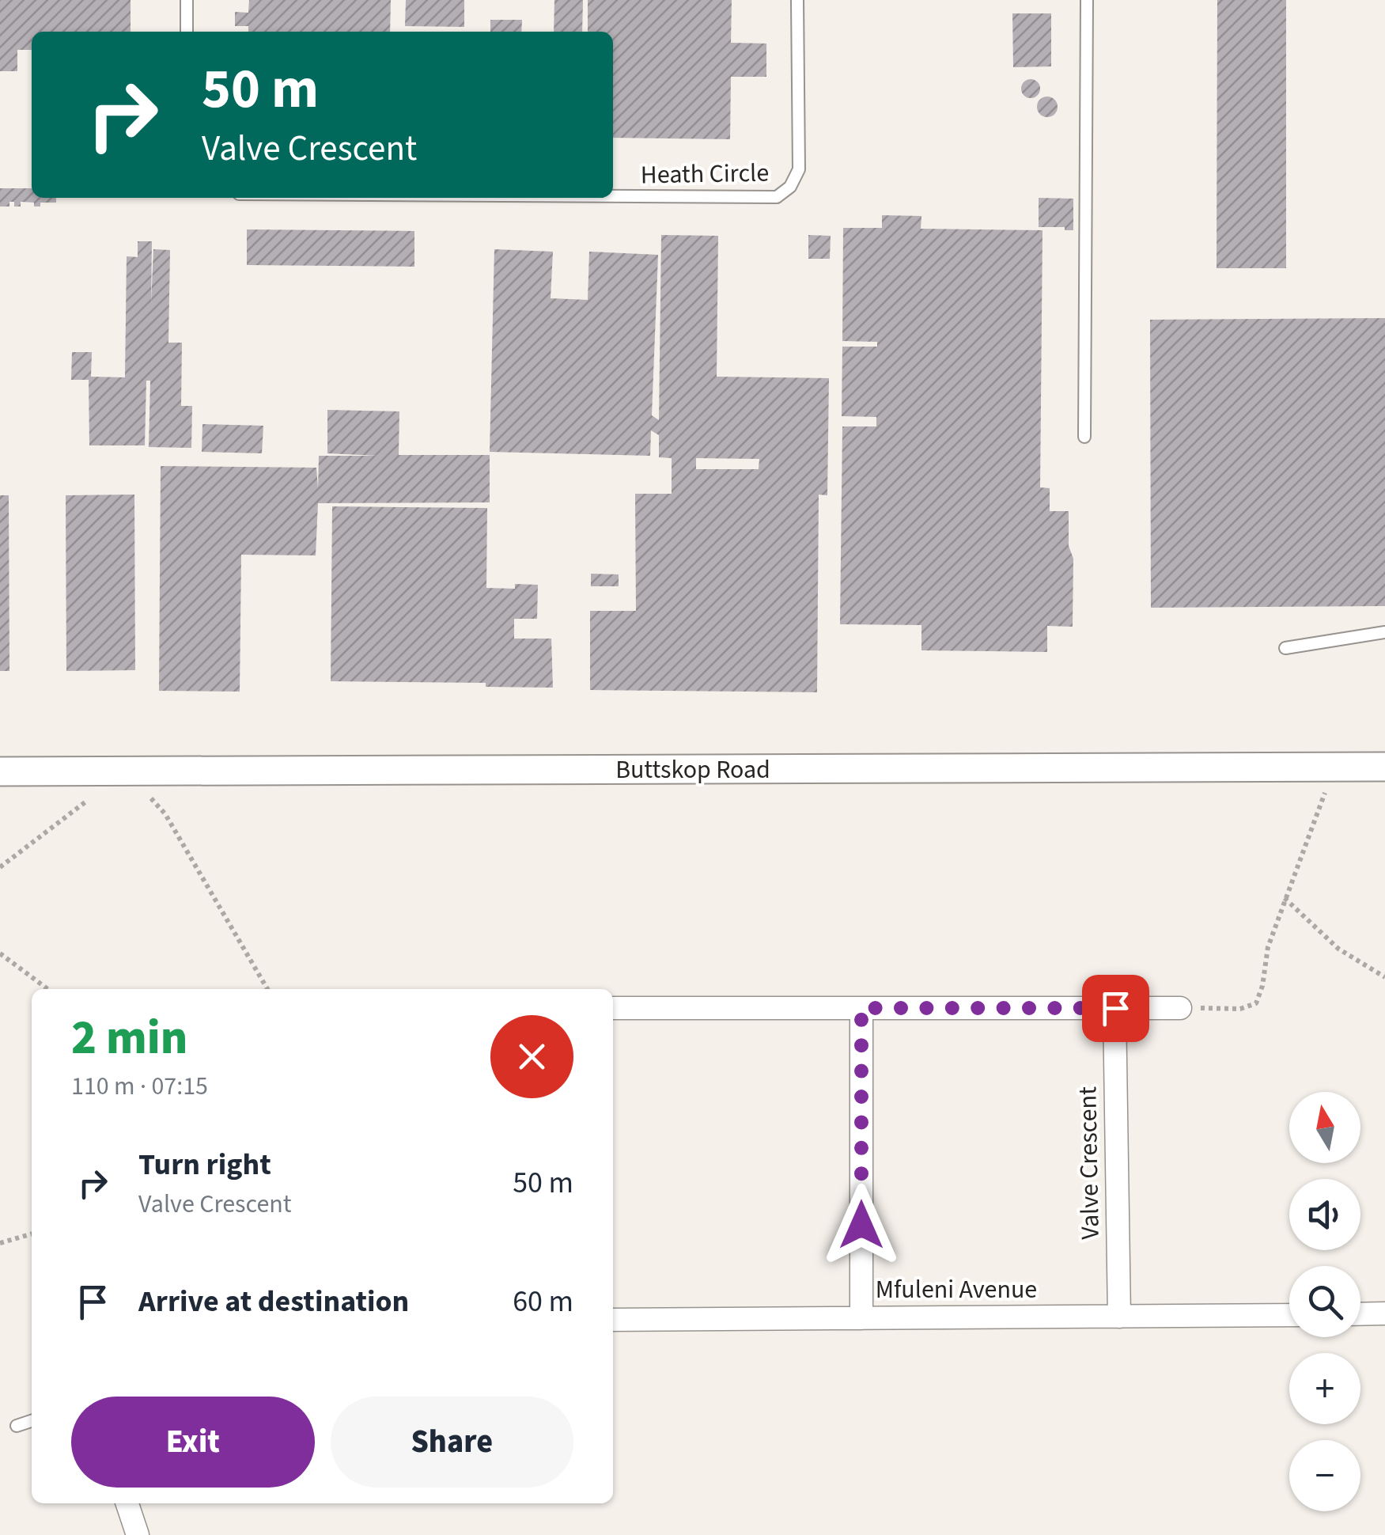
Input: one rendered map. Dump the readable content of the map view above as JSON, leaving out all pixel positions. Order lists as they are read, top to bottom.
{
  "streets": {
    "street": ["Buttskop Road", "Valve Crescent", "Mfuleni Avenue"],
    "lane": ["Heath Circle"]
  },
  "crossings": [
    ["Valve Crescent", "Mfuleni Avenue"]
  ],
  "north": "top",
  "page": {
    "turn": ["50 m", "Valve Crescent"],
    "heading": ["2 min", "110 m · 07:15"],
    "map_buttons": ["+", "−"],
    "list": [
      {
        "name": "Turn right",
        "note": "Valve Crescent",
        "value": "50 m"
      },
      {
        "name": "Arrive at destination",
        "value": "60 m"
      }
    ],
    "buttons": ["Exit", "Share"]
  }
}
